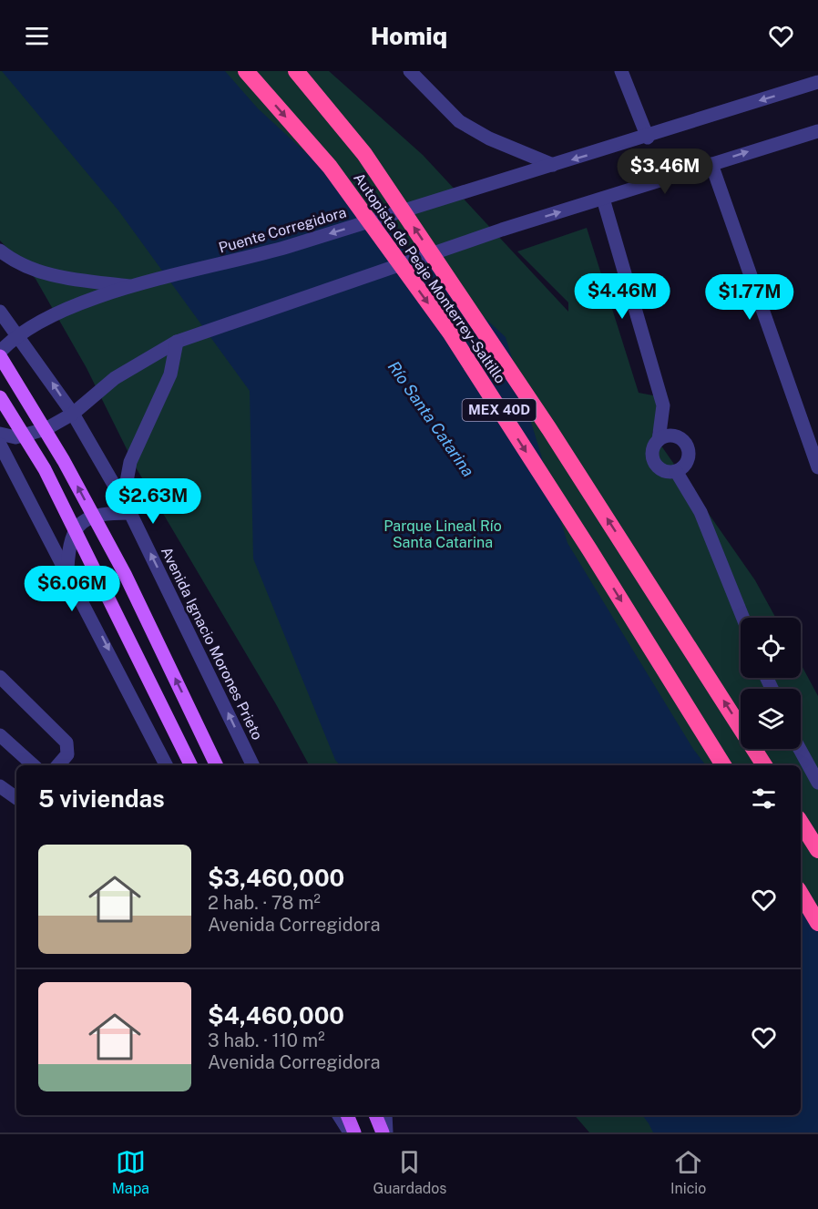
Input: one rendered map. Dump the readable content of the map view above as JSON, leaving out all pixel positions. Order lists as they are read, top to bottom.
{
  "streets": {
    "highway": ["Autopista de Peaje Monterrey-Saltillo", "MEX 40D"],
    "street": ["Puente Corregidora", "Avenida Ignacio Morones Prieto"]
  },
  "crossings": [
    ["Puente Corregidora", "Avenida Ignacio Morones Prieto"]
  ],
  "water": ["Río Santa Catarina"],
  "parks": ["Parque Lineal Río Santa Catarina"],
  "page": {
    "header": "Homiq",
    "price": [
      "$3.46M",
      "$4.46M",
      "$1.77M",
      "$2.63M",
      "$6.06M"
    ],
    "heading": "5 viviendas",
    "list": [
      {
        "name": "$3,460,000",
        "note": "2 hab. · 78 m² · Avenida Corregidora"
      },
      {
        "name": "$4,460,000",
        "note": "3 hab. · 110 m² · Avenida Corregidora"
      }
    ],
    "tabs": ["Mapa", "Guardados", "Inicio"]
  }
}
